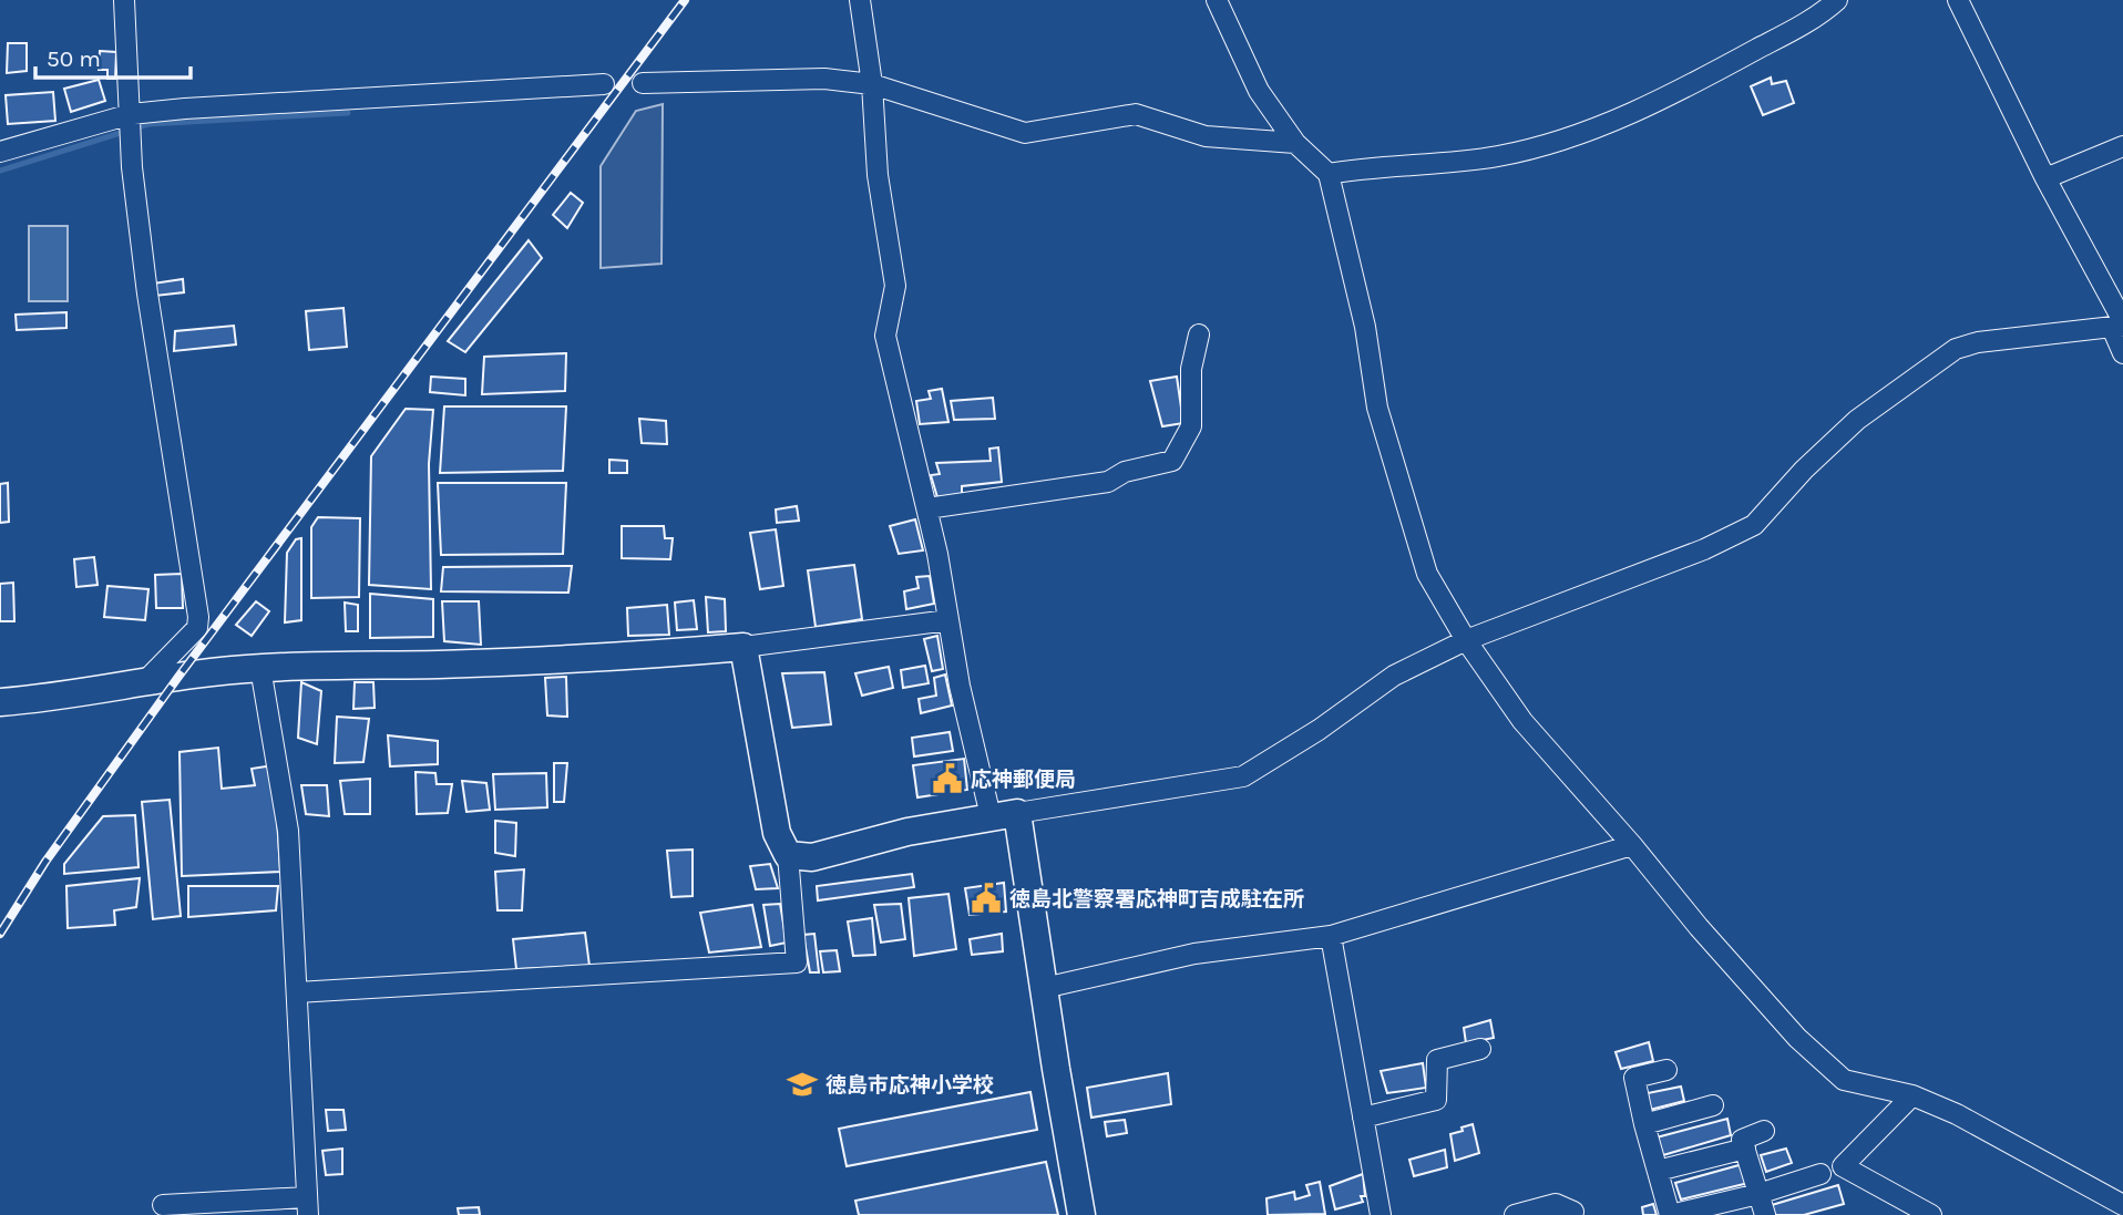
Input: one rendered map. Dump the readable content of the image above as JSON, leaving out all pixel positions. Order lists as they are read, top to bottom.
{
  "places": {
    "public building": ["応神郵便局", "徳島北警察署応神町吉成駐在所"],
    "school or university": ["徳島市応神小学校"]
  },
  "scale_bar": "50 m"
}
